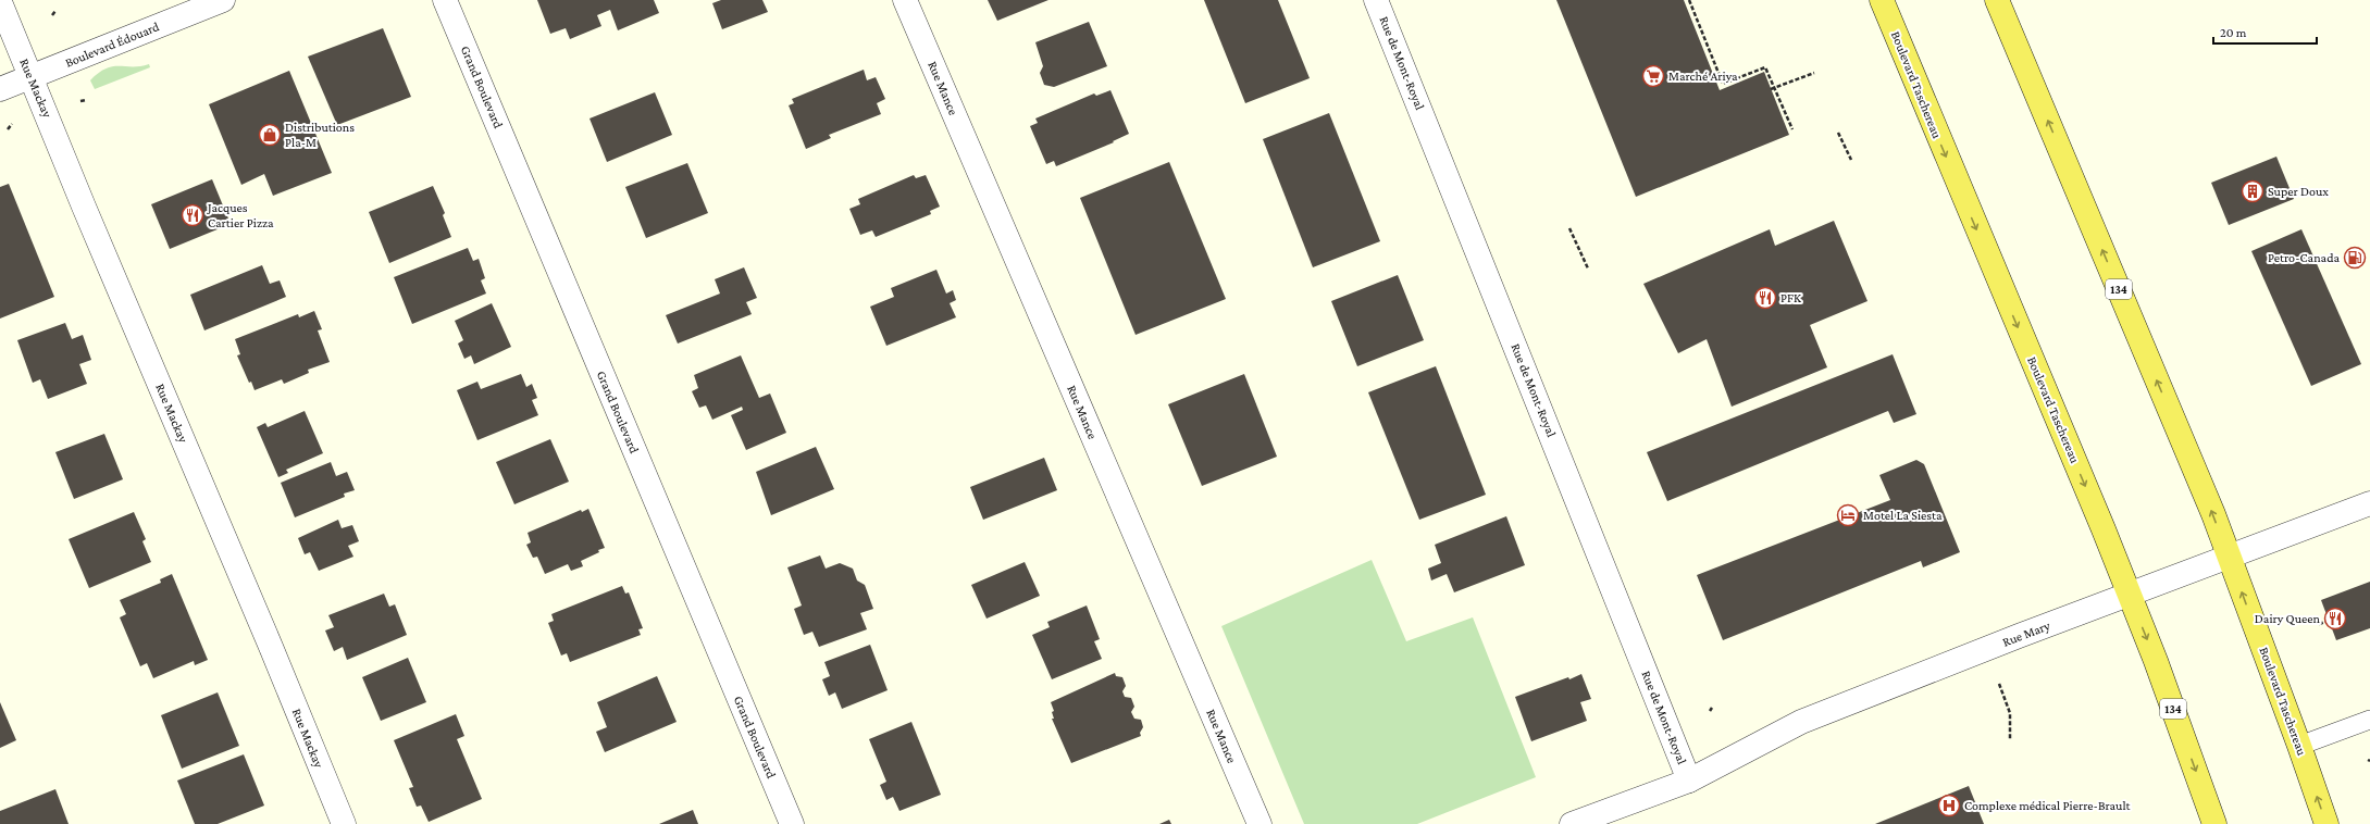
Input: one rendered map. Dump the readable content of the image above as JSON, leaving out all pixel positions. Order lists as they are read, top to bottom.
{
  "streets": {
    "main road": ["Boulevard Taschereau", "134"],
    "street": [
      "Boulevard Édouard",
      "Rue de Mont-Royal",
      "Grand Boulevard",
      "Rue Mackay",
      "Rue Mance",
      "Rue Mary"
    ]
  },
  "crossings": [
    ["Boulevard Édouard", "Rue Mackay"],
    ["Rue de Mont-Royal", "Rue Mary"],
    ["Boulevard Taschereau", "Rue Mary"]
  ],
  "places": {
    "supermarket": ["Marché Ariya"],
    "shop": ["Distributions Pla-M"],
    "building": ["Super Doux"],
    "restaurant": ["Jacques Cartier Pizza", "PFK", "Dairy Queen"],
    "fuel station": ["Petro-Canada"],
    "hotel": ["Motel La Siesta"],
    "hospital": ["Complexe médical Pierre-Brault"]
  },
  "scale_bar": "20 m"
}
